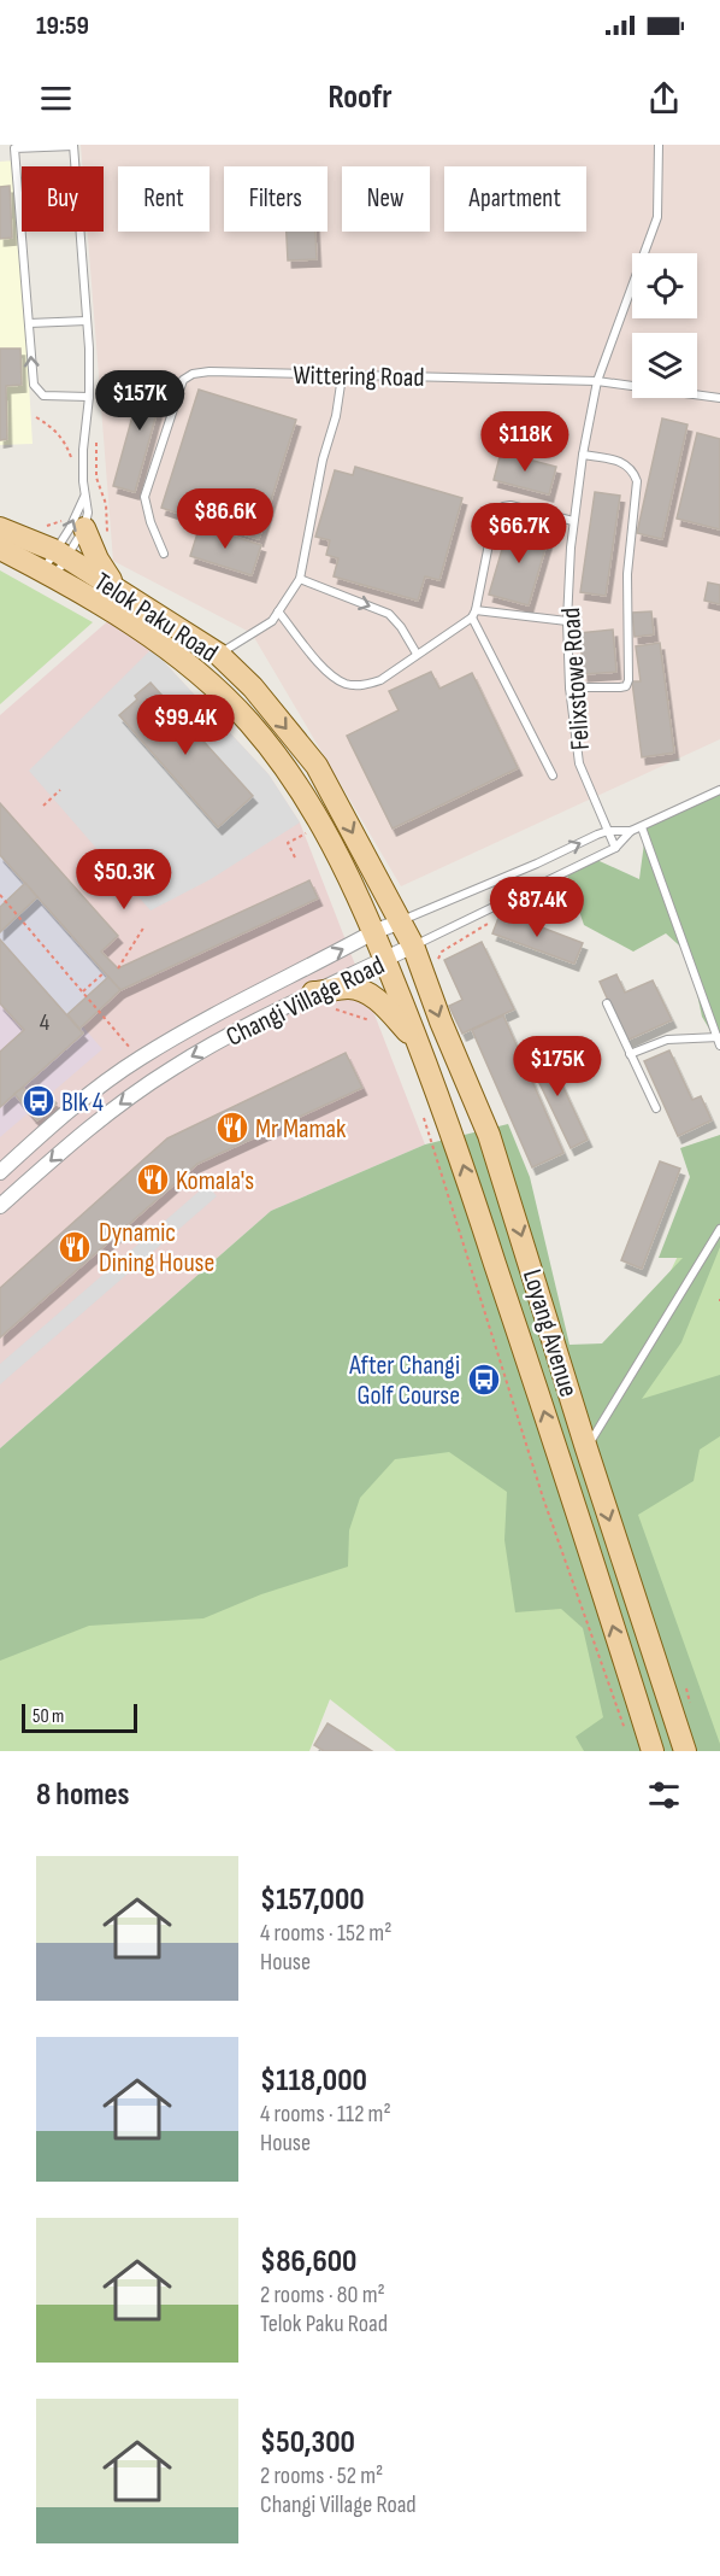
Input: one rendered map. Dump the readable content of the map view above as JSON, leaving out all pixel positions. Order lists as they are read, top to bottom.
{
  "streets": {
    "main road": ["Telok Paku Road", "Loyang Avenue"],
    "street": ["Changi Village Road"],
    "lane": ["Wittering Road", "Felixstowe Road"]
  },
  "crossings": [
    ["Wittering Road", "Felixstowe Road"],
    ["Telok Paku Road", "Changi Village Road"],
    ["Telok Paku Road", "Loyang Avenue"],
    ["Felixstowe Road", "Changi Village Road"],
    ["Changi Village Road", "Loyang Avenue"]
  ],
  "places": {
    "bus stop": ["Blk 4", "After Changi Golf Course"],
    "restaurant": ["Mr Mamak", "Komala's", "Dynamic Dining House"]
  },
  "house_numbers": ["4"],
  "scale_bar": "50 m",
  "page": {
    "status": "19:59",
    "header": "Roofr",
    "chip": [
      "Buy",
      "Rent",
      "Filters",
      "New",
      "Apartment"
    ],
    "price": [
      "$157K",
      "$118K",
      "$86.6K",
      "$66.7K",
      "$99.4K",
      "$50.3K",
      "$87.4K",
      "$175K"
    ],
    "scale": "50 m",
    "heading": "8 homes",
    "list": [
      {
        "name": "$157,000",
        "note": "4 rooms · 152 m² · House"
      },
      {
        "name": "$118,000",
        "note": "4 rooms · 112 m² · House"
      },
      {
        "name": "$86,600",
        "note": "2 rooms · 80 m² · Telok Paku Road"
      },
      {
        "name": "$50,300",
        "note": "2 rooms · 52 m² · Changi Village Road"
      }
    ]
  }
}
